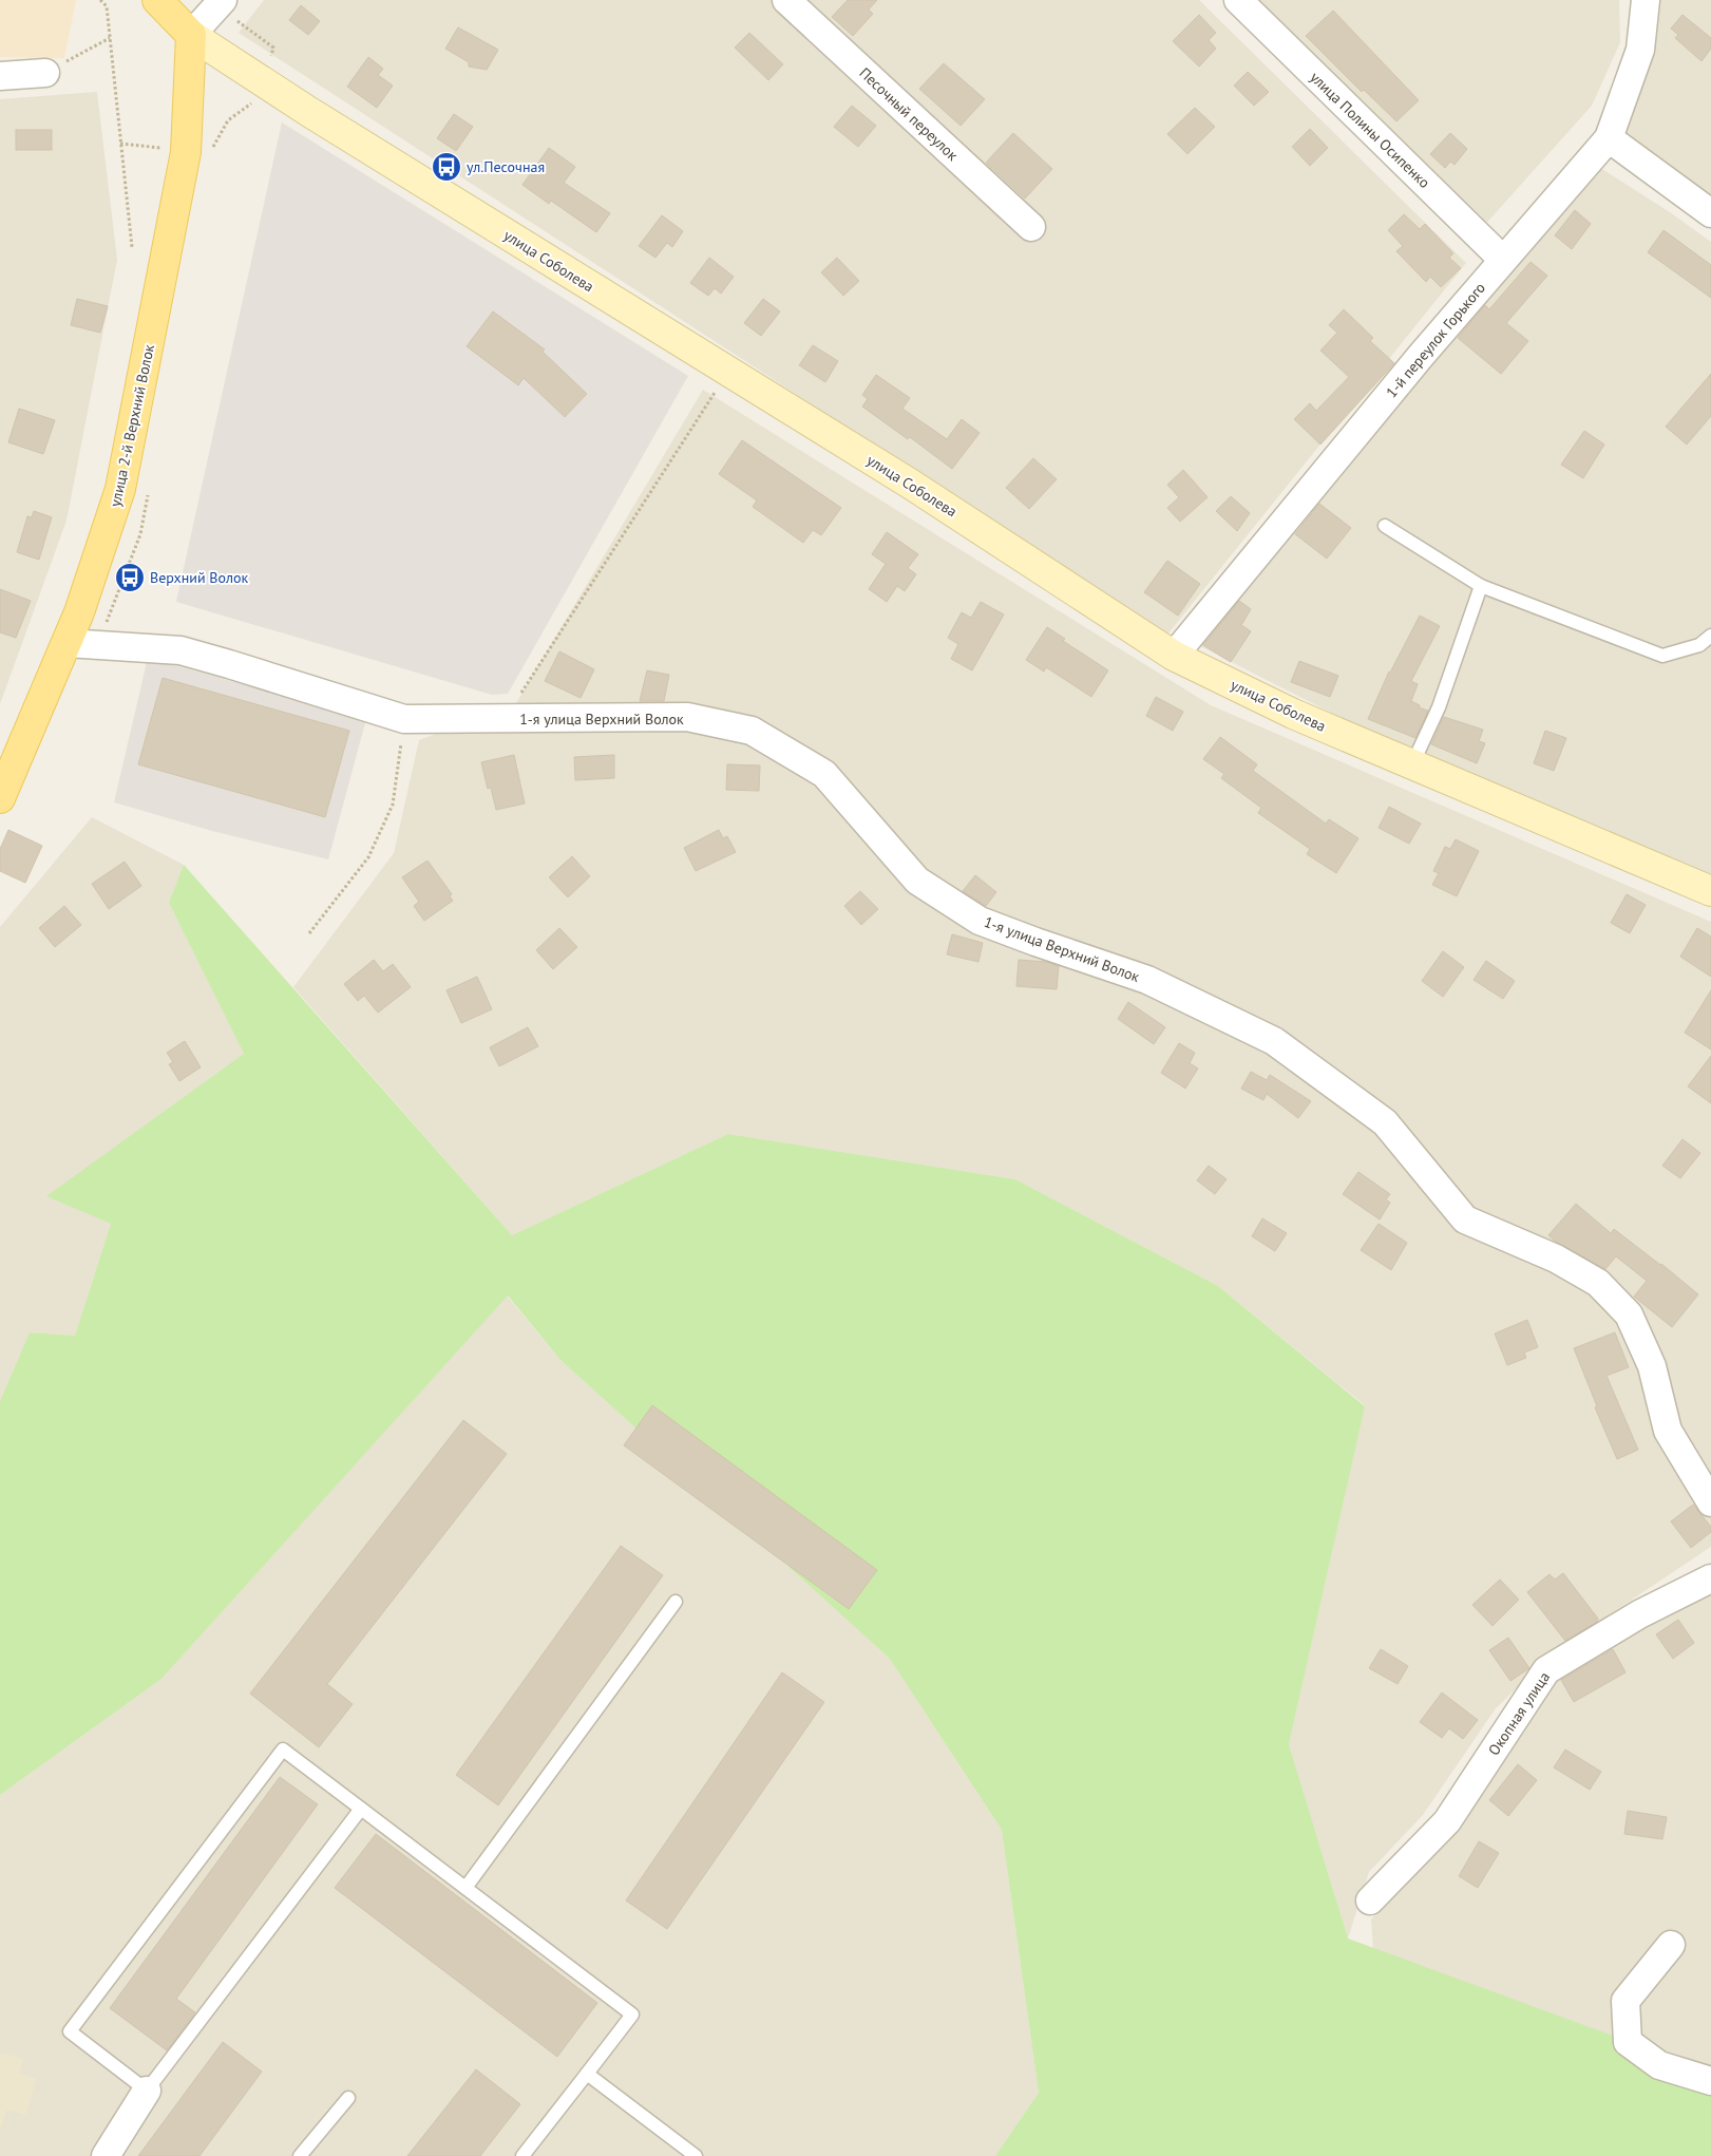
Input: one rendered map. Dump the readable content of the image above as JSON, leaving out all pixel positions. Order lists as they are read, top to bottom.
{
  "streets": {
    "main road": ["улица Соболева", "улица 2-й Верхний Волок"],
    "street": [
      "Песочный переулок",
      "улица Полины Осипенко",
      "1-й переулок Горького",
      "1-я улица Верхний Волок",
      "Окопная улица"
    ]
  },
  "crossings": [
    ["улица Полины Осипенко", "1-й переулок Горького"],
    ["улица Соболева", "1-й переулок Горького"],
    ["улица Соболева", "улица 2-й Верхний Волок"],
    ["улица 2-й Верхний Волок", "1-я улица Верхний Волок"]
  ],
  "places": {
    "bus stop": ["ул.Песочная", "Верхний Волок"]
  }
}
